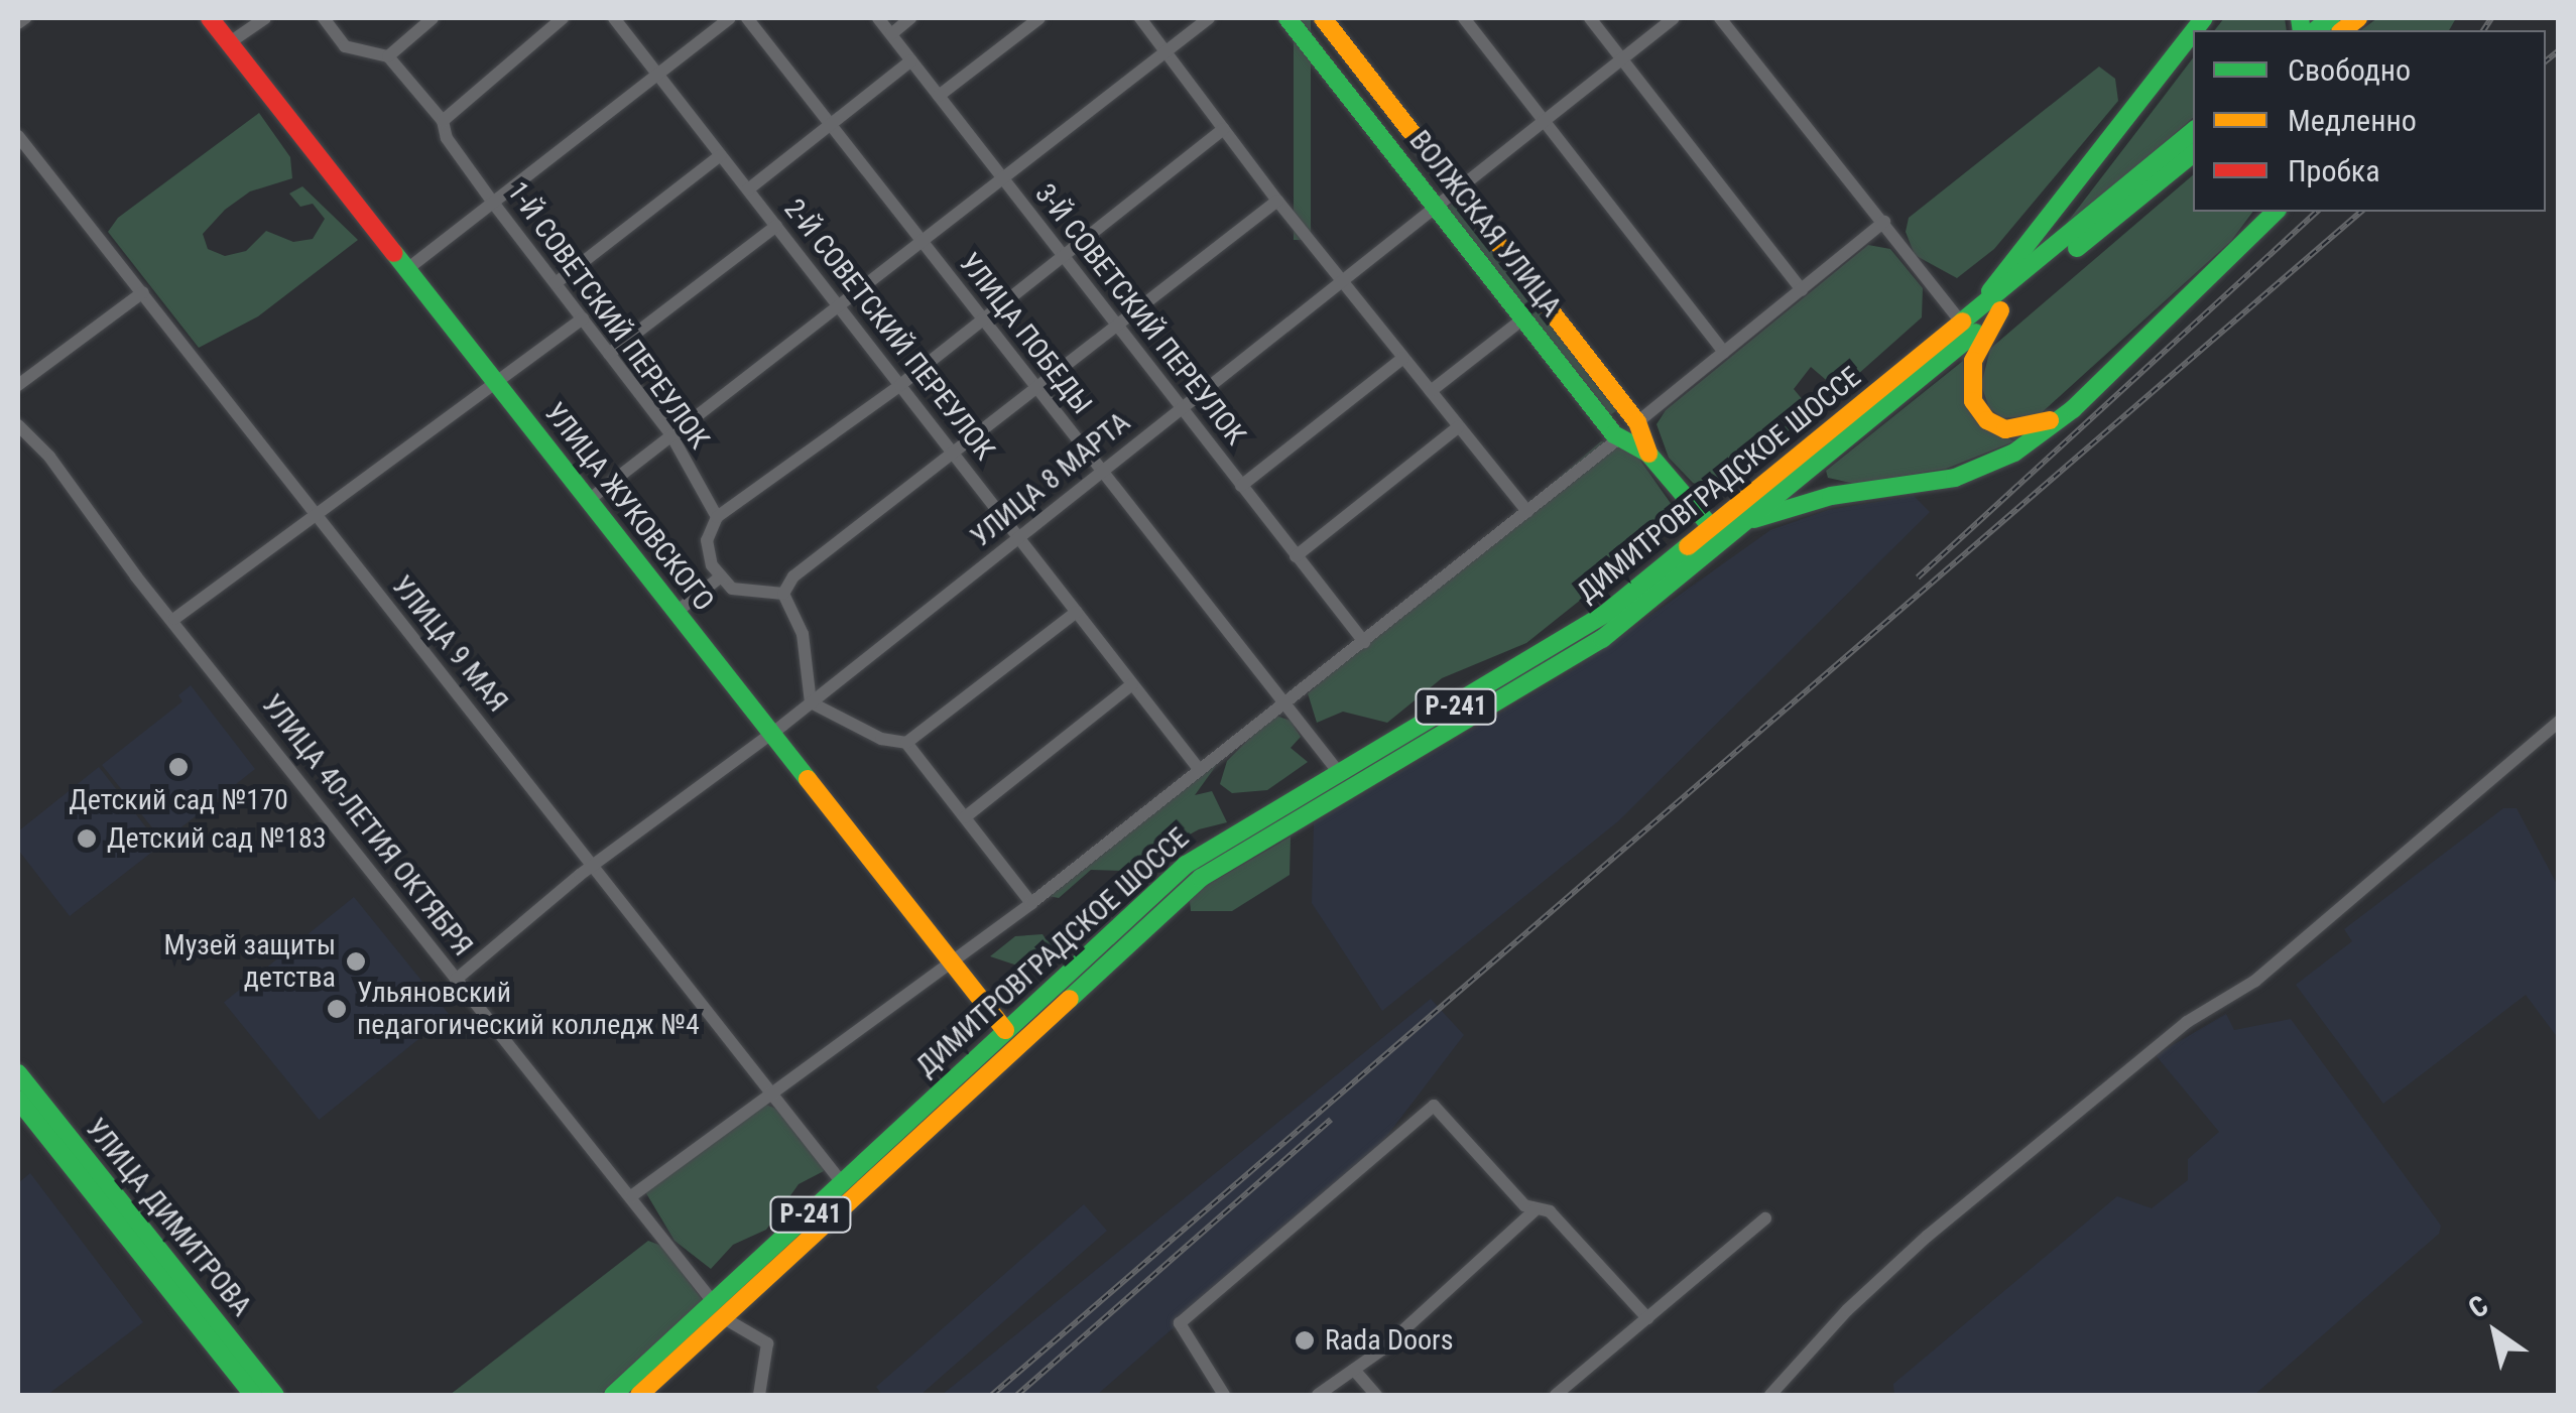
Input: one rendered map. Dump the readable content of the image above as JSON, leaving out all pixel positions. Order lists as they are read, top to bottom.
{
  "streets": {
    "main road": [
      "ВОЛЖСКАЯ УЛИЦА",
      "ДИМИТРОВГРАДСКОЕ ШОССЕ",
      "УЛИЦА ЖУКОВСКОГО",
      "Р-241",
      "УЛИЦА ДИМИТРОВА"
    ],
    "street": [
      "3-Й СОВЕТСКИЙ ПЕРЕУЛОК",
      "1-Й СОВЕТСКИЙ ПЕРЕУЛОК",
      "2-Й СОВЕТСКИЙ ПЕРЕУЛОК",
      "УЛИЦА ПОБЕДЫ",
      "УЛИЦА 8 МАРТА",
      "УЛИЦА 9 МАЯ",
      "УЛИЦА 40-ЛЕТИЯ ОКТЯБРЯ"
    ]
  },
  "crossings": [
    ["ВОЛЖСКАЯ УЛИЦА", "УЛИЦА 8 МАРТА"],
    ["ВОЛЖСКАЯ УЛИЦА", "ДИМИТРОВГРАДСКОЕ ШОССЕ"],
    ["3-Й СОВЕТСКИЙ ПЕРЕУЛОК", "УЛИЦА 8 МАРТА"],
    ["2-Й СОВЕТСКИЙ ПЕРЕУЛОК", "УЛИЦА 8 МАРТА"],
    ["УЛИЦА ПОБЕДЫ", "УЛИЦА 8 МАРТА"],
    ["УЛИЦА ПОБЕДЫ", "ДИМИТРОВГРАДСКОЕ ШОССЕ"],
    ["УЛИЦА 8 МАРТА", "УЛИЦА ЖУКОВСКОГО"],
    ["УЛИЦА 8 МАРТА", "УЛИЦА 9 МАЯ"],
    ["УЛИЦА 8 МАРТА", "УЛИЦА 40-ЛЕТИЯ ОКТЯБРЯ"],
    ["ДИМИТРОВГРАДСКОЕ ШОССЕ", "УЛИЦА ЖУКОВСКОГО"],
    ["ДИМИТРОВГРАДСКОЕ ШОССЕ", "УЛИЦА 9 МАЯ"],
    ["ДИМИТРОВГРАДСКОЕ ШОССЕ", "Р-241"],
    ["ДИМИТРОВГРАДСКОЕ ШОССЕ", "УЛИЦА 40-ЛЕТИЯ ОКТЯБРЯ"]
  ],
  "places": [
    "Детский сад №170",
    "Детский сад №183",
    "Музей защиты детства",
    "Ульяновский педагогический колледж №4",
    "Rada Doors"
  ],
  "legend": ["Свободно", "Медленно", "Пробка"],
  "north": "top left"
}
